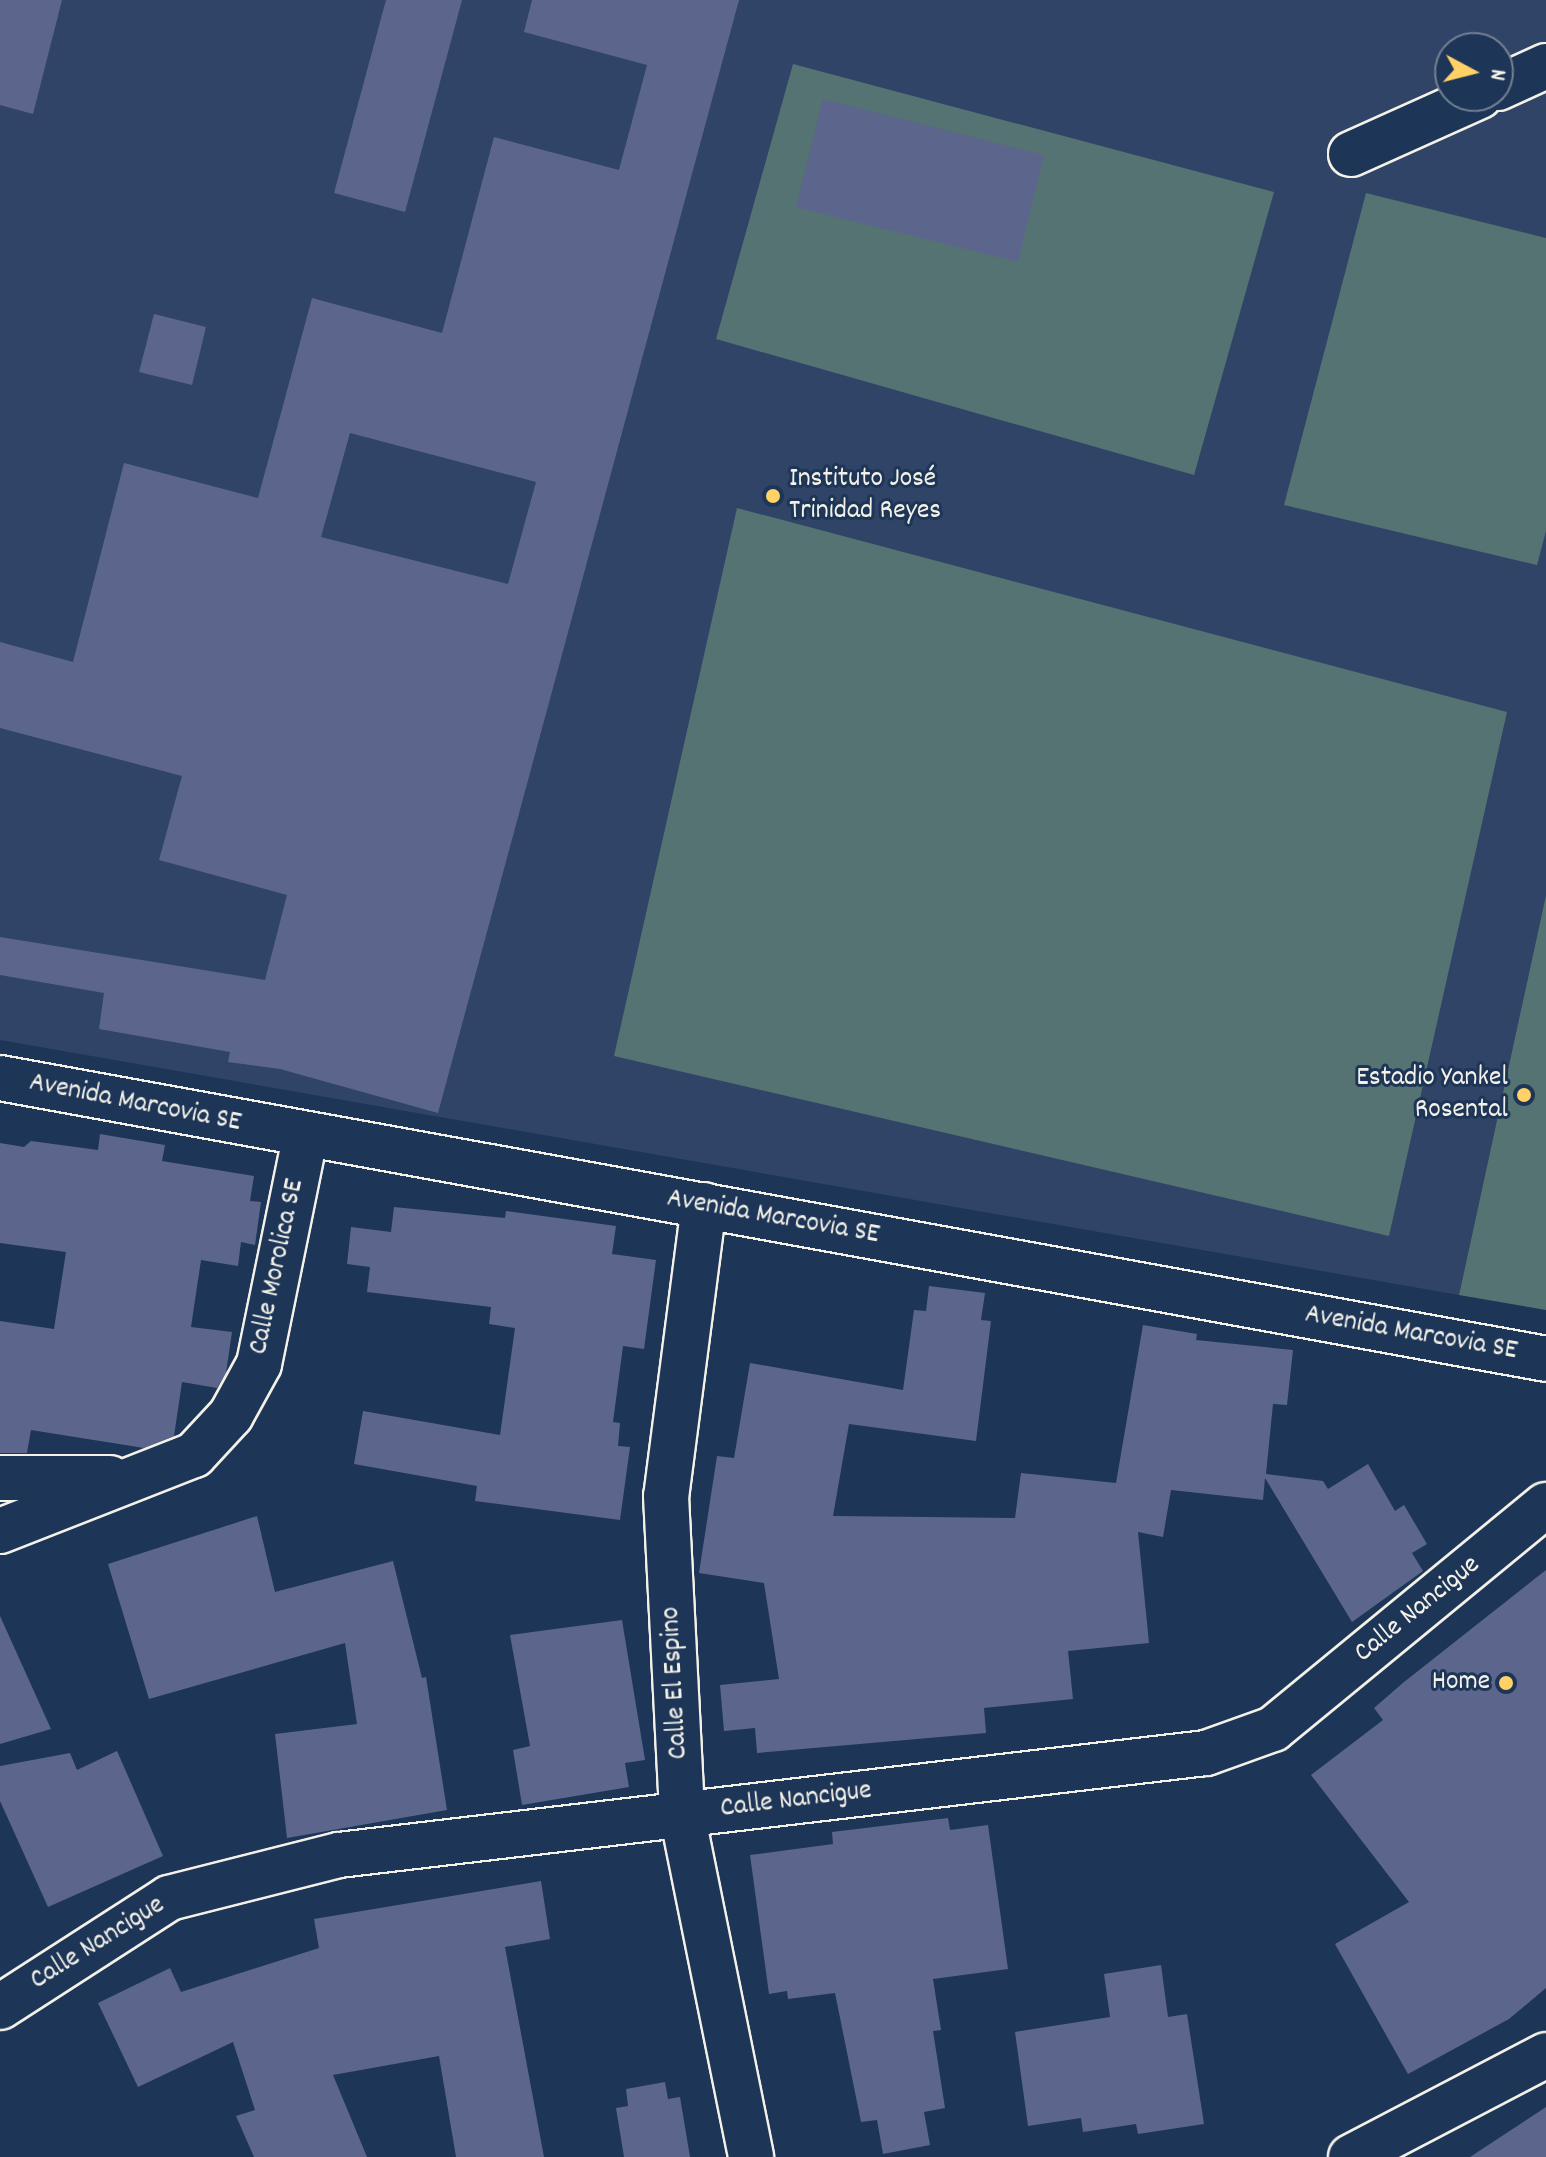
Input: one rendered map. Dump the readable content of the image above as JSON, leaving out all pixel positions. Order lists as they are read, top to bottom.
{
  "streets": {
    "street": [
      "Avenida Marcovia SE",
      "Calle Morolica SE",
      "Calle Nancigue",
      "Calle El Espino"
    ]
  },
  "crossings": [
    ["Avenida Marcovia SE", "Calle Morolica SE"],
    ["Avenida Marcovia SE", "Calle El Espino"],
    ["Calle Nancigue", "Calle El Espino"]
  ],
  "places": ["Instituto José Trinidad Reyes", "Estadio Yankel Rosental", "Home"],
  "north": "right"
}
